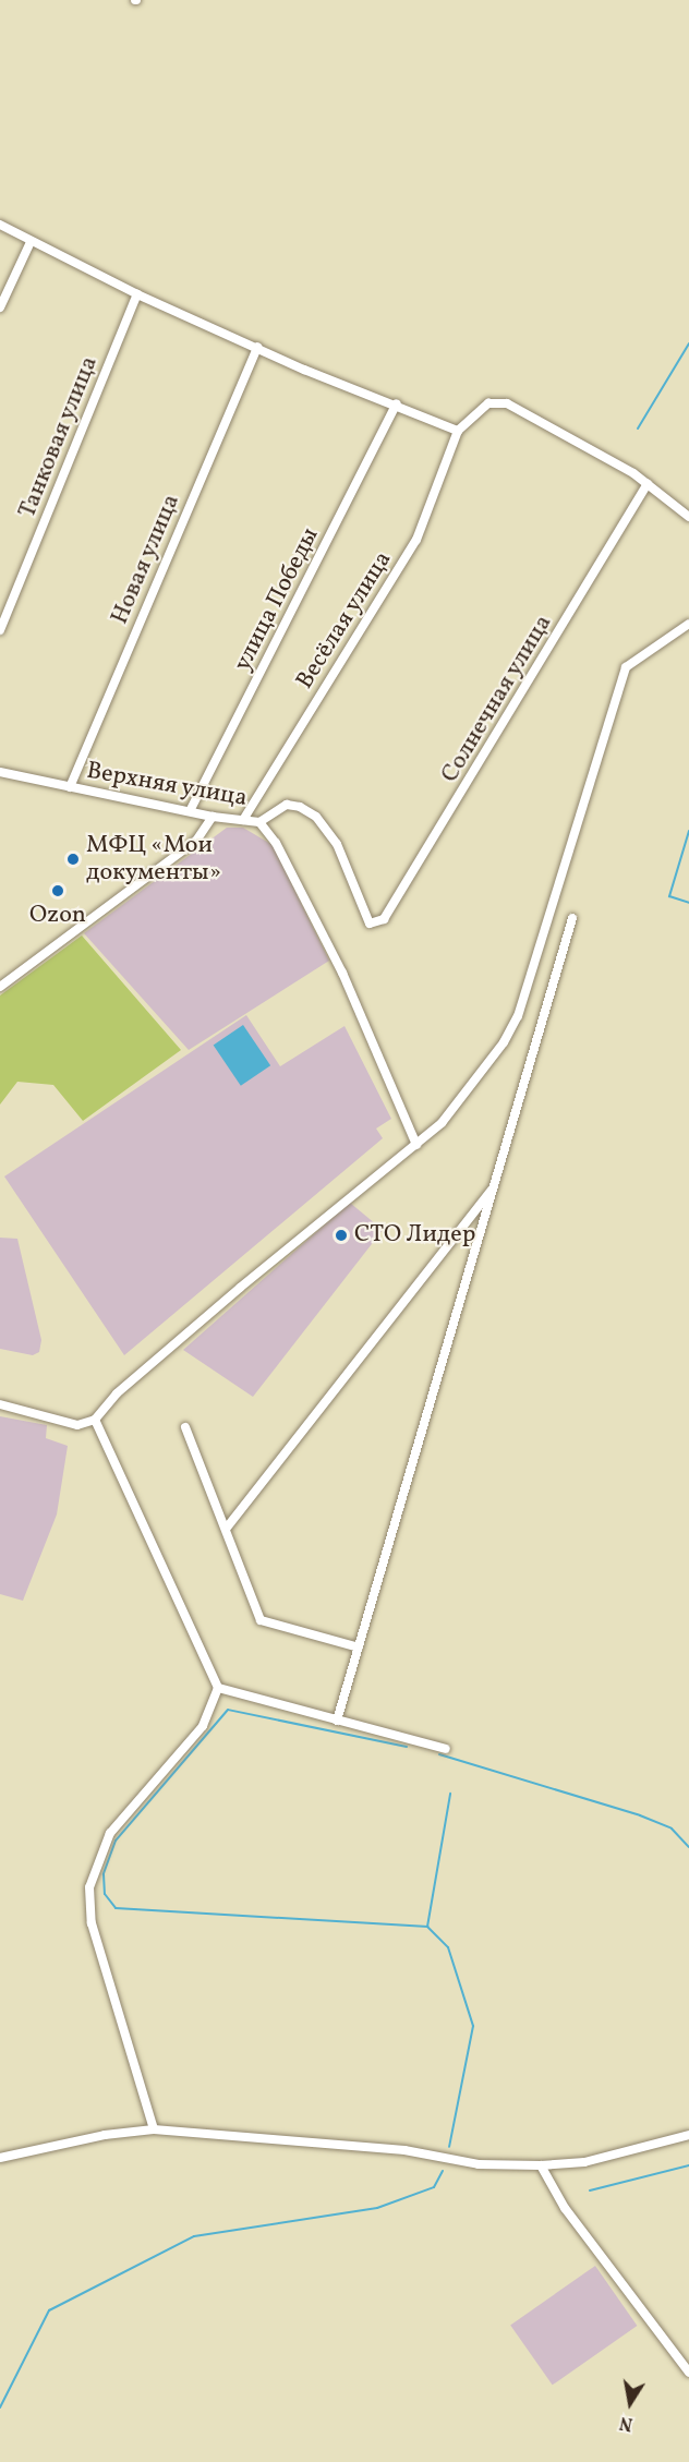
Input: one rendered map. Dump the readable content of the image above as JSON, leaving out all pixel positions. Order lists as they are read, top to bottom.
{
  "streets": {
    "street": [
      "Танковая улица",
      "Новая улица",
      "улица Победы",
      "Весёлая улица",
      "Солнечная улица",
      "Верхняя улица"
    ]
  },
  "crossings": [
    ["Новая улица", "Верхняя улица"],
    ["улица Победы", "Верхняя улица"],
    ["Весёлая улица", "Верхняя улица"],
    ["Солнечная улица", "Верхняя улица"]
  ],
  "places": ["МФЦ «Мои документы»", "Ozon", "СТО Лидер"],
  "north": "bottom"
}
